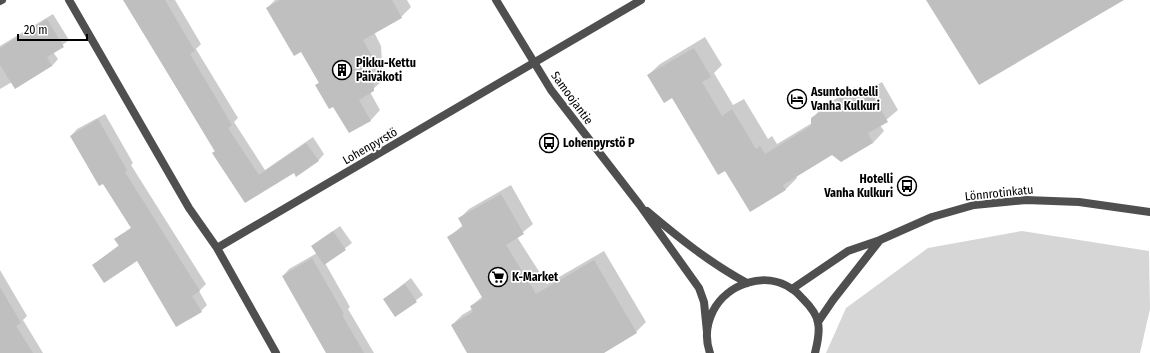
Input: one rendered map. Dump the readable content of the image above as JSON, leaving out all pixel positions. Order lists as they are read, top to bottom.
{
  "streets": {
    "street": ["Samoojantie", "Lohenpyrstö", "Lönnrotinkatu"]
  },
  "crossings": [
    ["Samoojantie", "Lohenpyrstö"]
  ],
  "places": {
    "building": ["Pikku-Kettu Päiväkoti"],
    "hotel": ["Asuntohotelli Vanha Kulkuri"],
    "bus stop": ["Lohenpyrstö P", "Hotelli Vanha Kulkuri"],
    "supermarket": ["K-Market"]
  },
  "scale_bar": "20 m"
}
